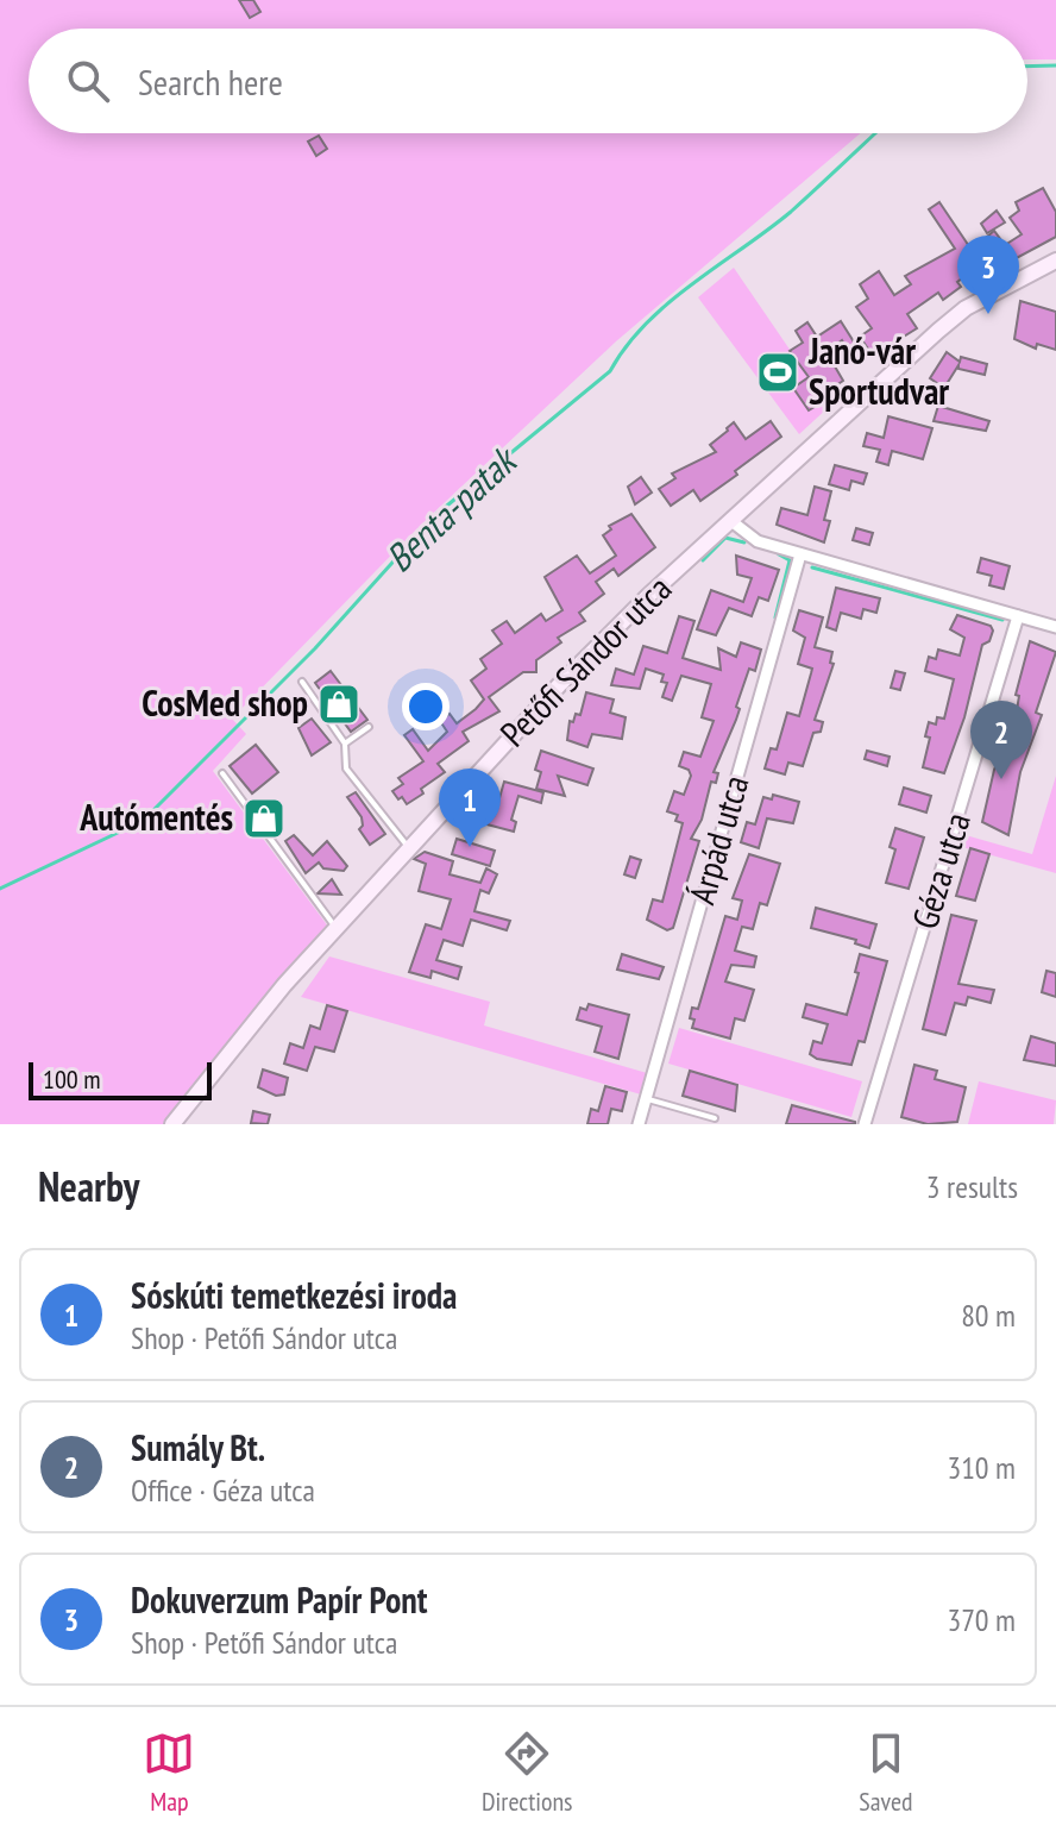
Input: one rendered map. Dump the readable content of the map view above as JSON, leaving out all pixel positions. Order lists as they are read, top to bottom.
{
  "streets": {
    "main road": ["Petőfi Sándor utca"],
    "street": ["Árpád utca", "Géza utca"]
  },
  "water": ["Benta-patak"],
  "places": {
    "sports": ["Janó-vár Sportudvar"],
    "shop": ["CosMed shop", "Autómentés"]
  },
  "scale_bar": "100 m",
  "page": {
    "search": "Search here",
    "pins": ["3", "2", "1"],
    "scale": "100 m",
    "heading": ["Nearby", "3 results"],
    "list": [
      {
        "mark": "1",
        "name": "Sóskúti temetkezési iroda",
        "note": "Shop · Petőfi Sándor utca",
        "value": "80 m"
      },
      {
        "mark": "2",
        "name": "Sumály Bt.",
        "note": "Office · Géza utca",
        "value": "310 m"
      },
      {
        "mark": "3",
        "name": "Dokuverzum Papír Pont",
        "note": "Shop · Petőfi Sándor utca",
        "value": "370 m"
      }
    ],
    "nav": ["Map", "Directions", "Saved"]
  }
}
